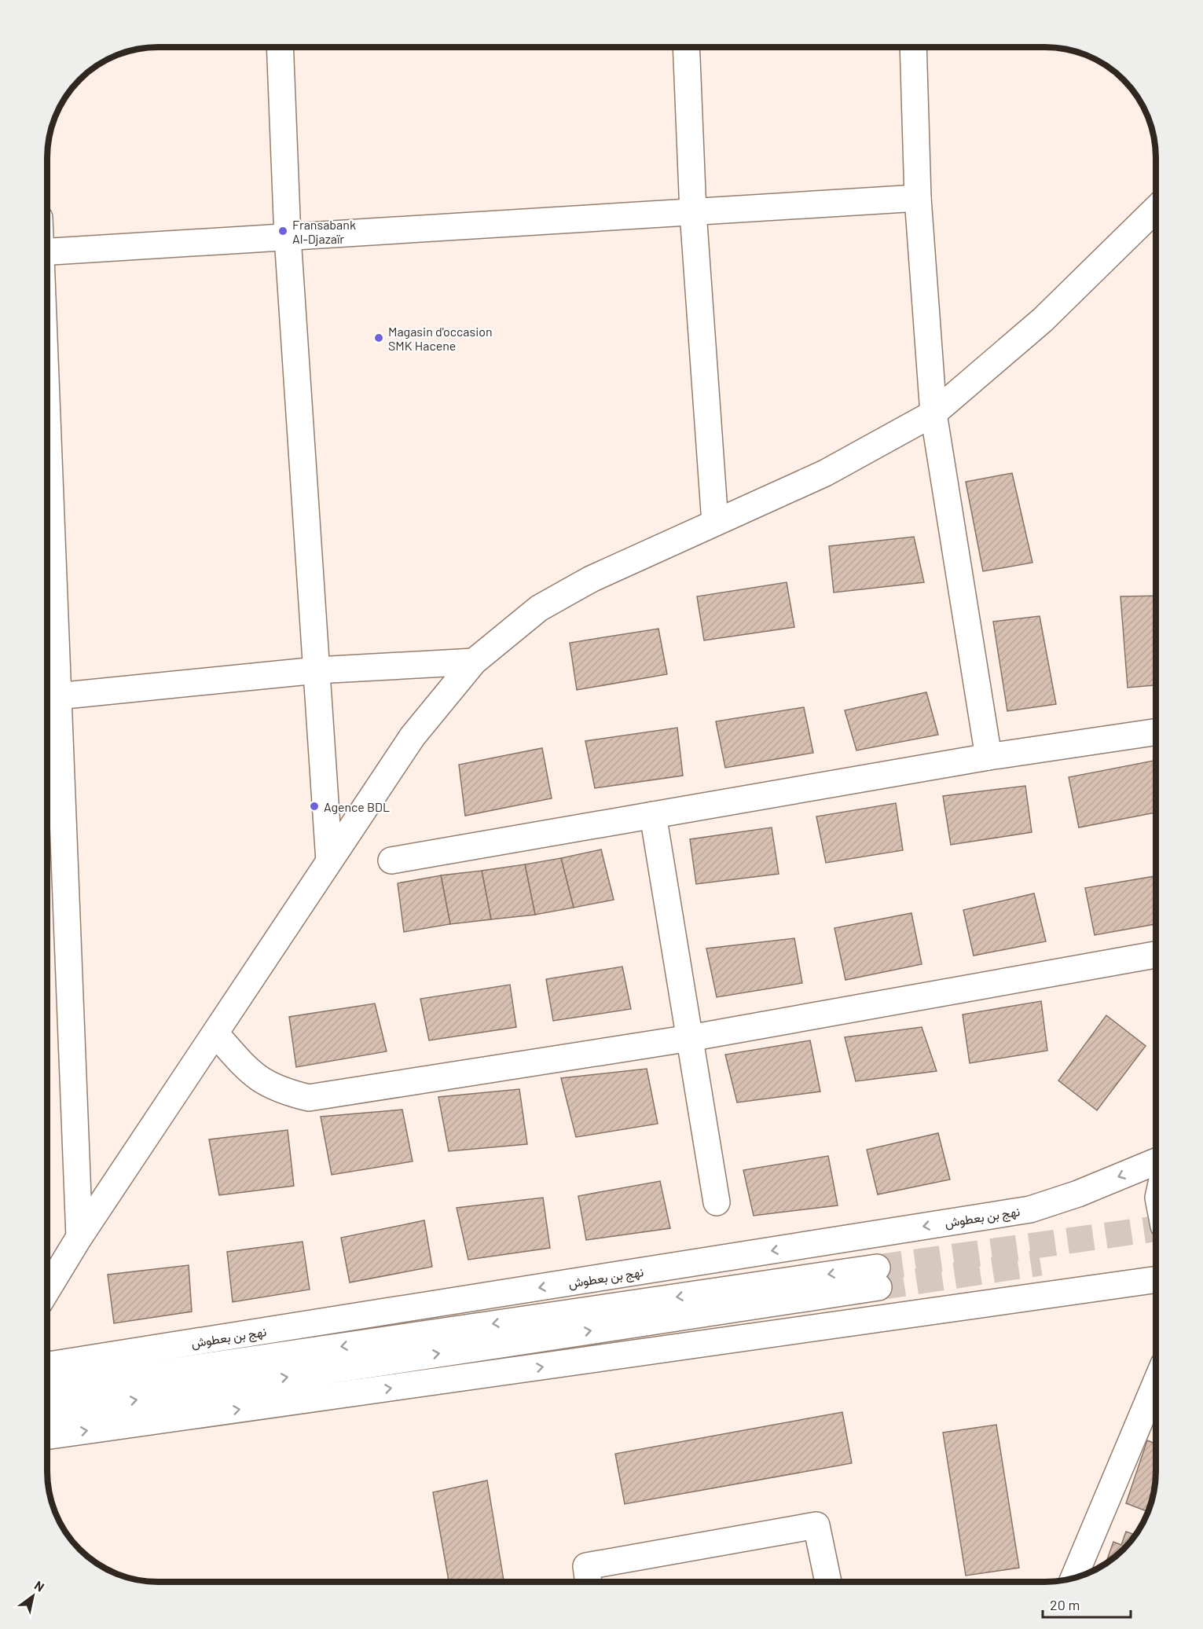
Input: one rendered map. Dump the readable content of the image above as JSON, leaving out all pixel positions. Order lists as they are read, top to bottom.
{
  "streets": {
    "street": ["نهج بن بعطوش"]
  },
  "places": ["Fransabank Al-Djazaïr", "Magasin d'occasion SMK Hacene", "Agence BDL"],
  "scale_bar": "20 m",
  "north": "top right"
}
